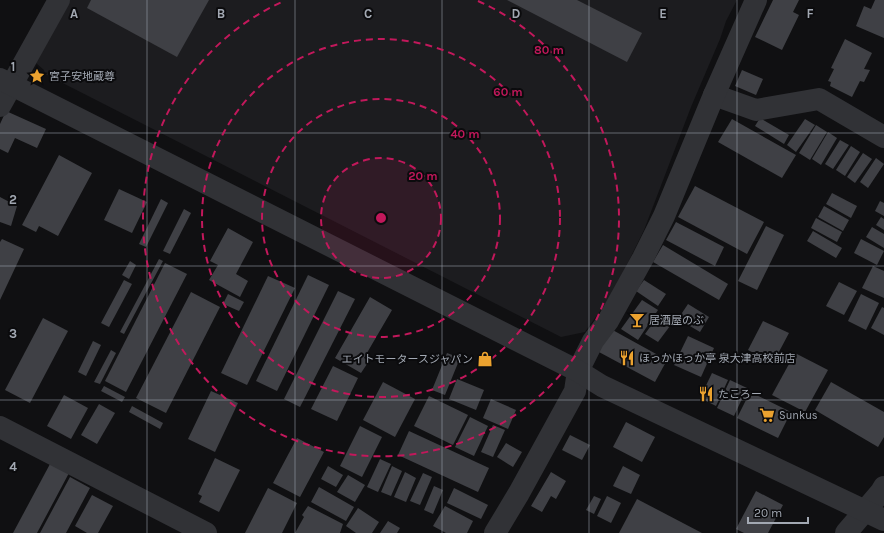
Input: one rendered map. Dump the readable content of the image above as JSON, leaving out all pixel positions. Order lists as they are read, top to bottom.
{
  "places": {
    "place": ["宮子安地蔵尊"],
    "bar": ["居酒屋のぶ"],
    "restaurant": ["ほっかほっか亭 泉大津高校前店", "たころー"],
    "shop": ["エイトモータースジャパン"],
    "supermarket": ["Sunkus"]
  },
  "scale_bar": "20 m",
  "grid": {
    "columns": [
      "A",
      "B",
      "C",
      "D",
      "E",
      "F"
    ],
    "rows": [
      "1",
      "2",
      "3",
      "4"
    ]
  },
  "rings": [
    "80 m",
    "60 m",
    "40 m",
    "20 m"
  ]
}
